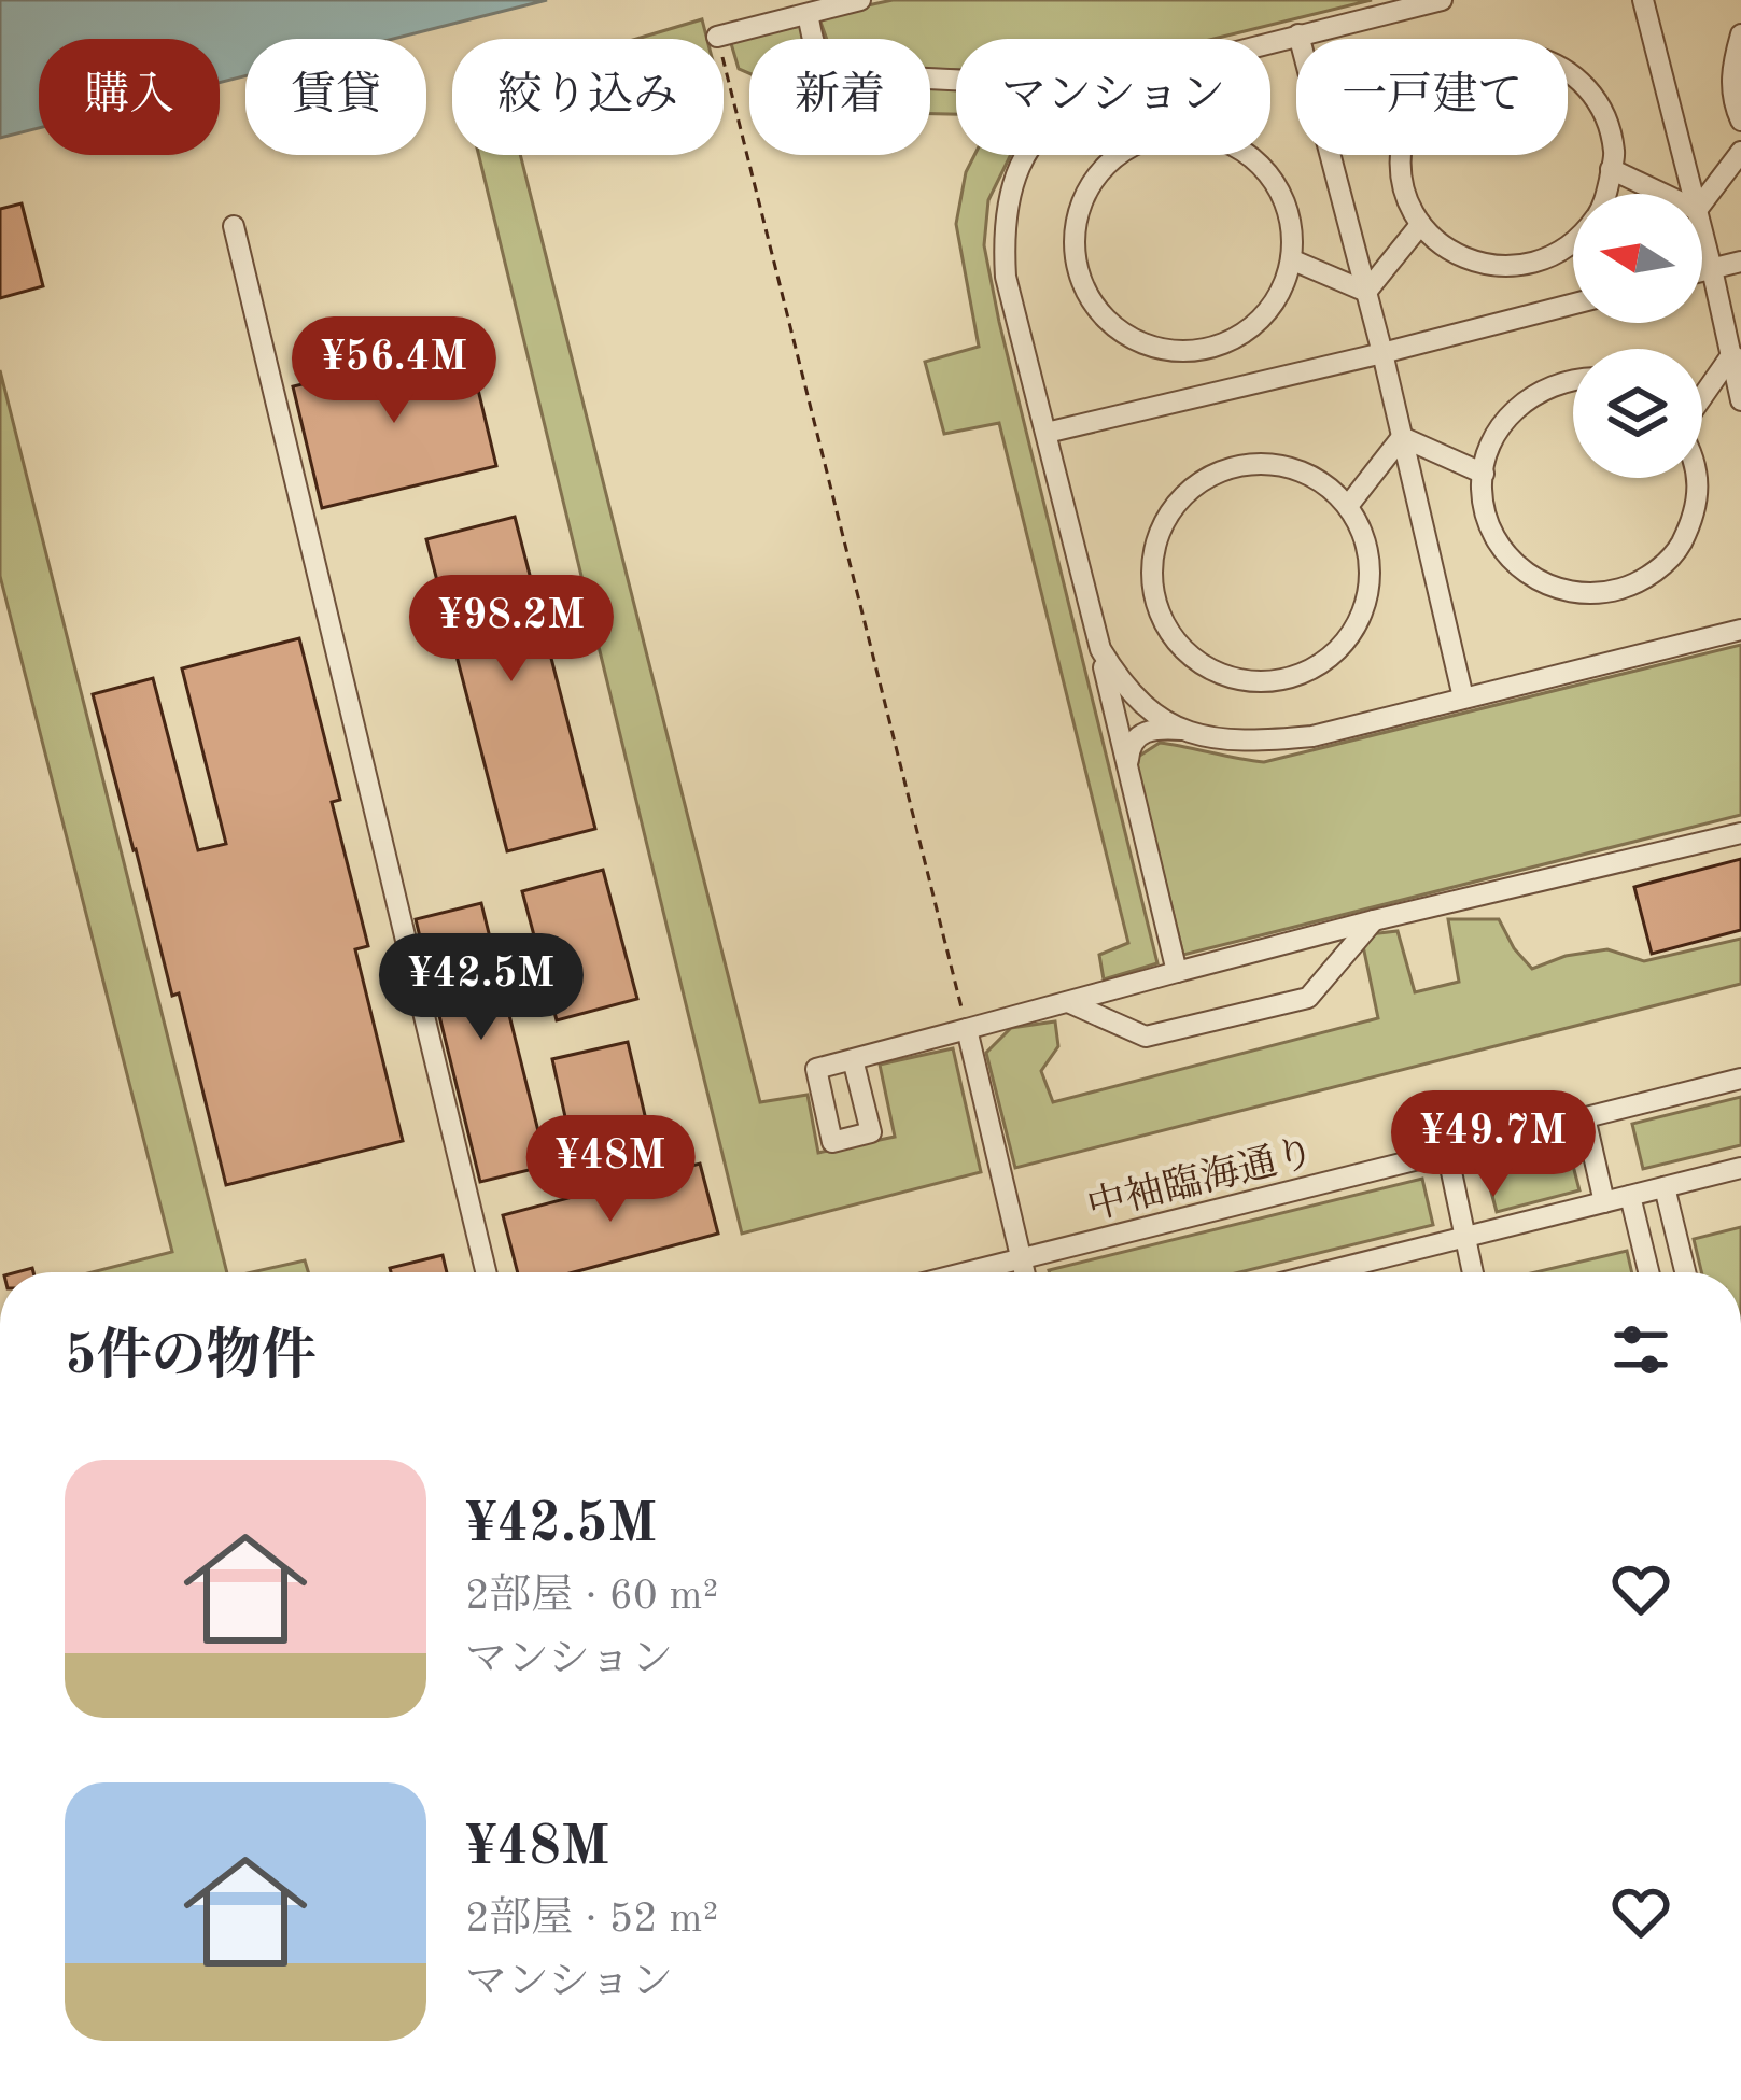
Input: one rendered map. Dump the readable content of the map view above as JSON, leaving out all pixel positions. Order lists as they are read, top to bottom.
{
  "streets": {
    "street": ["中袖臨海通り"]
  },
  "north": "left",
  "page": {
    "chip": [
      "購入",
      "賃貸",
      "絞り込み",
      "新着",
      "マンション",
      "一戸建て"
    ],
    "price": [
      "¥56.4M",
      "¥98.2M",
      "¥42.5M",
      "¥49.7M",
      "¥48M"
    ],
    "heading": "5件の物件",
    "list": [
      {
        "name": "¥42.5M",
        "note": "2部屋 · 60 m² · マンション"
      },
      {
        "name": "¥48M",
        "note": "2部屋 · 52 m² · マンション"
      }
    ]
  }
}
